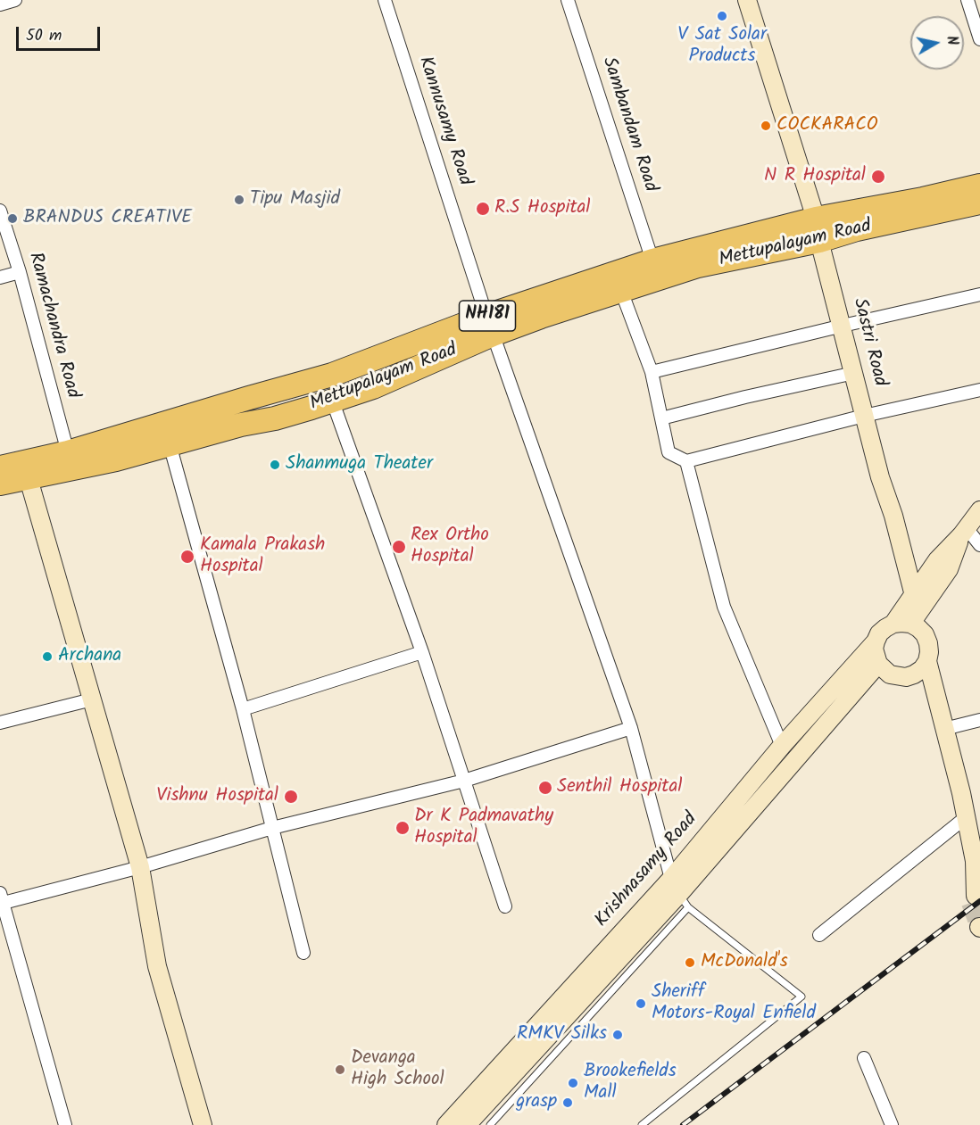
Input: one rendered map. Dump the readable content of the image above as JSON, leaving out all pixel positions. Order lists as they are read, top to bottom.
{
  "streets": {
    "highway": ["Mettupalayam Road", "NH181"],
    "main road": ["Sastri Road", "Krishnasamy Road"],
    "street": ["Kannusamy Road", "Sambandam Road", "Ramachandra Road"]
  },
  "crossings": [
    ["Kannusamy Road", "Mettupalayam Road"],
    ["Kannusamy Road", "Krishnasamy Road"],
    ["Sambandam Road", "Mettupalayam Road"],
    ["Mettupalayam Road", "Ramachandra Road"],
    ["Mettupalayam Road", "Sastri Road"],
    ["Sastri Road", "Krishnasamy Road"]
  ],
  "places": [
    "V Sat Solar Products",
    "COCKARACO",
    "N R Hospital",
    "Tipu Masjid",
    "R.S Hospital",
    "BRANDUS CREATIVE",
    "Shanmuga Theater",
    "Rex Ortho Hospital",
    "Kamala Prakash Hospital",
    "Archana",
    "Senthil Hospital",
    "Vishnu Hospital",
    "Dr K Padmavathy Hospital",
    "McDonald's",
    "Sheriff Motors-Royal Enfield",
    "RMKV Silks",
    "Devanga High School",
    "Brookefields Mall",
    "grasp"
  ],
  "scale_bar": "50 m",
  "north": "right"
}
